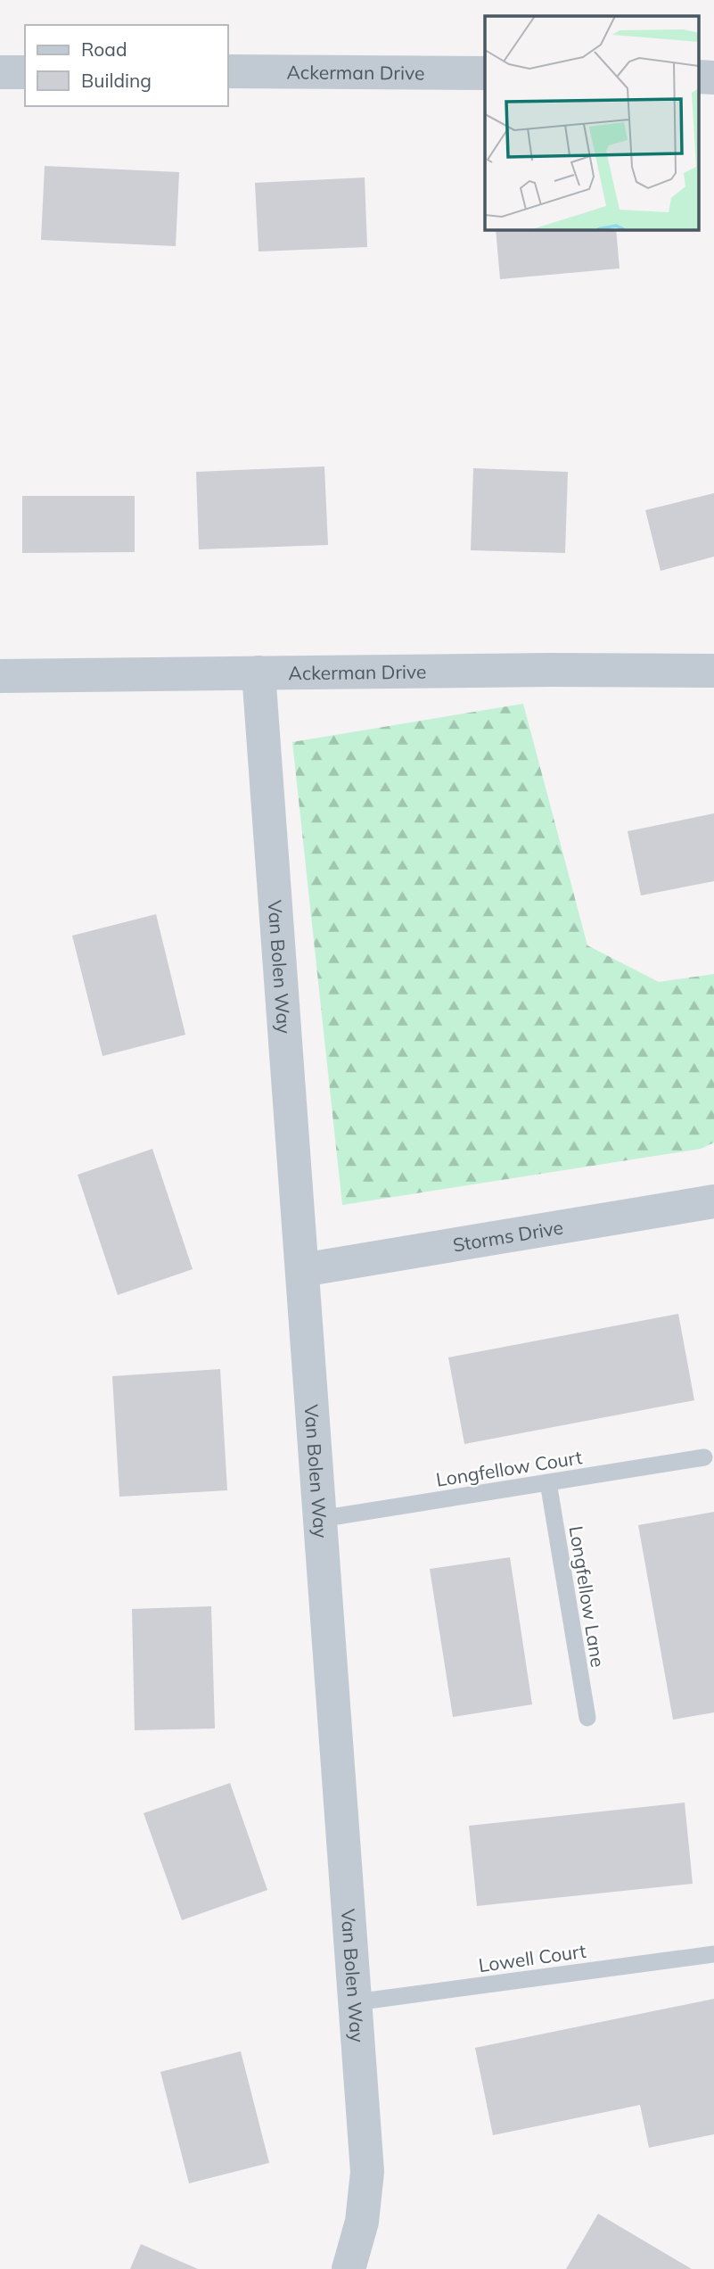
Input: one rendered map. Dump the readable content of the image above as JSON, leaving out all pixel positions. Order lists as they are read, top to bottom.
{
  "streets": {
    "street": ["Ackerman Drive", "Van Bolen Way", "Storms Drive"],
    "lane": ["Longfellow Court", "Longfellow Lane", "Lowell Court"]
  },
  "crossings": [
    ["Ackerman Drive", "Van Bolen Way"],
    ["Van Bolen Way", "Storms Drive"],
    ["Van Bolen Way", "Longfellow Court"],
    ["Van Bolen Way", "Lowell Court"],
    ["Longfellow Court", "Longfellow Lane"]
  ],
  "legend": ["Road", "Building"]
}
